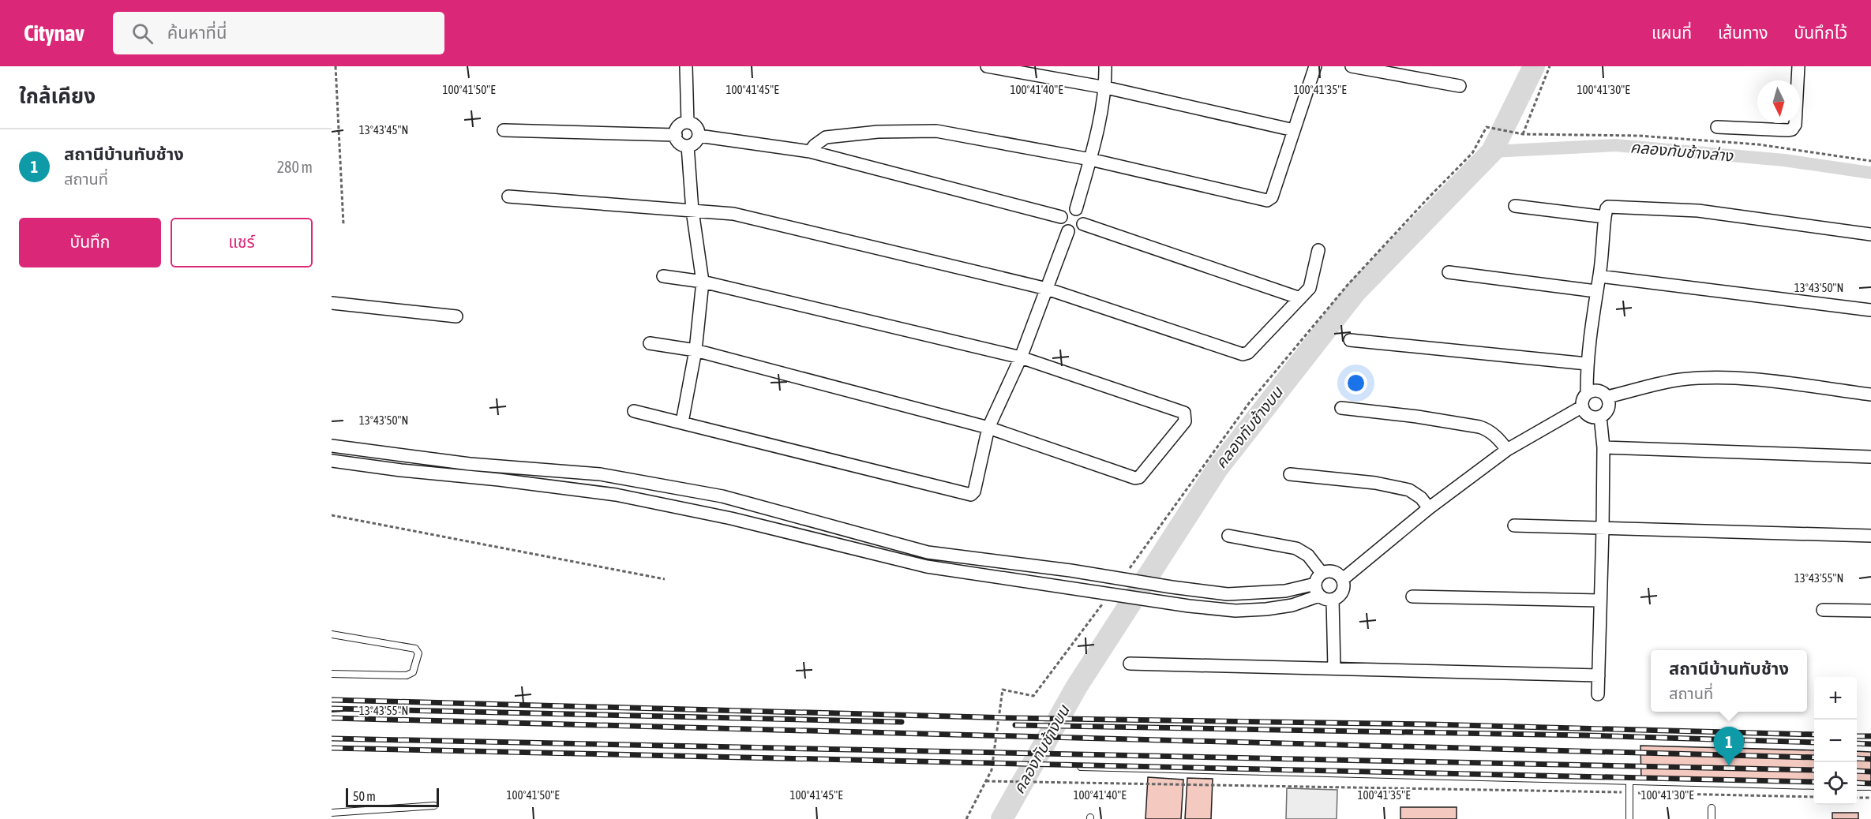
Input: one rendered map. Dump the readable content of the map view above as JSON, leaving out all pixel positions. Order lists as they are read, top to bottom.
{
  "water": ["คลองทับช้างล่าง", "คลองทับช้างบน"],
  "scale_bar": "50 m",
  "north": "bottom",
  "page": {
    "header": "Citynav",
    "search": "ค้นหาที่นี่",
    "nav": ["แผนที่", "เส้นทาง", "บันทึกไว้"],
    "heading": "ใกล้เคียง",
    "list": [
      {
        "mark": "1",
        "name": "สถานีบ้านทับช้าง",
        "note": "สถานที่",
        "value": "280 m"
      }
    ],
    "buttons": ["บันทึก", "แชร์"],
    "popup": ["สถานีบ้านทับช้าง", "สถานที่"],
    "map_buttons": ["+", "−"],
    "pins": "1",
    "scale": "50 m"
  },
  "coordinates": [
    "100°41'50\"E",
    "100°41'45\"E",
    "100°41'40\"E",
    "100°41'35\"E",
    "100°41'30\"E",
    "13°43'45\"N",
    "13°43'50\"N",
    "13°43'55\"N"
  ]
}
